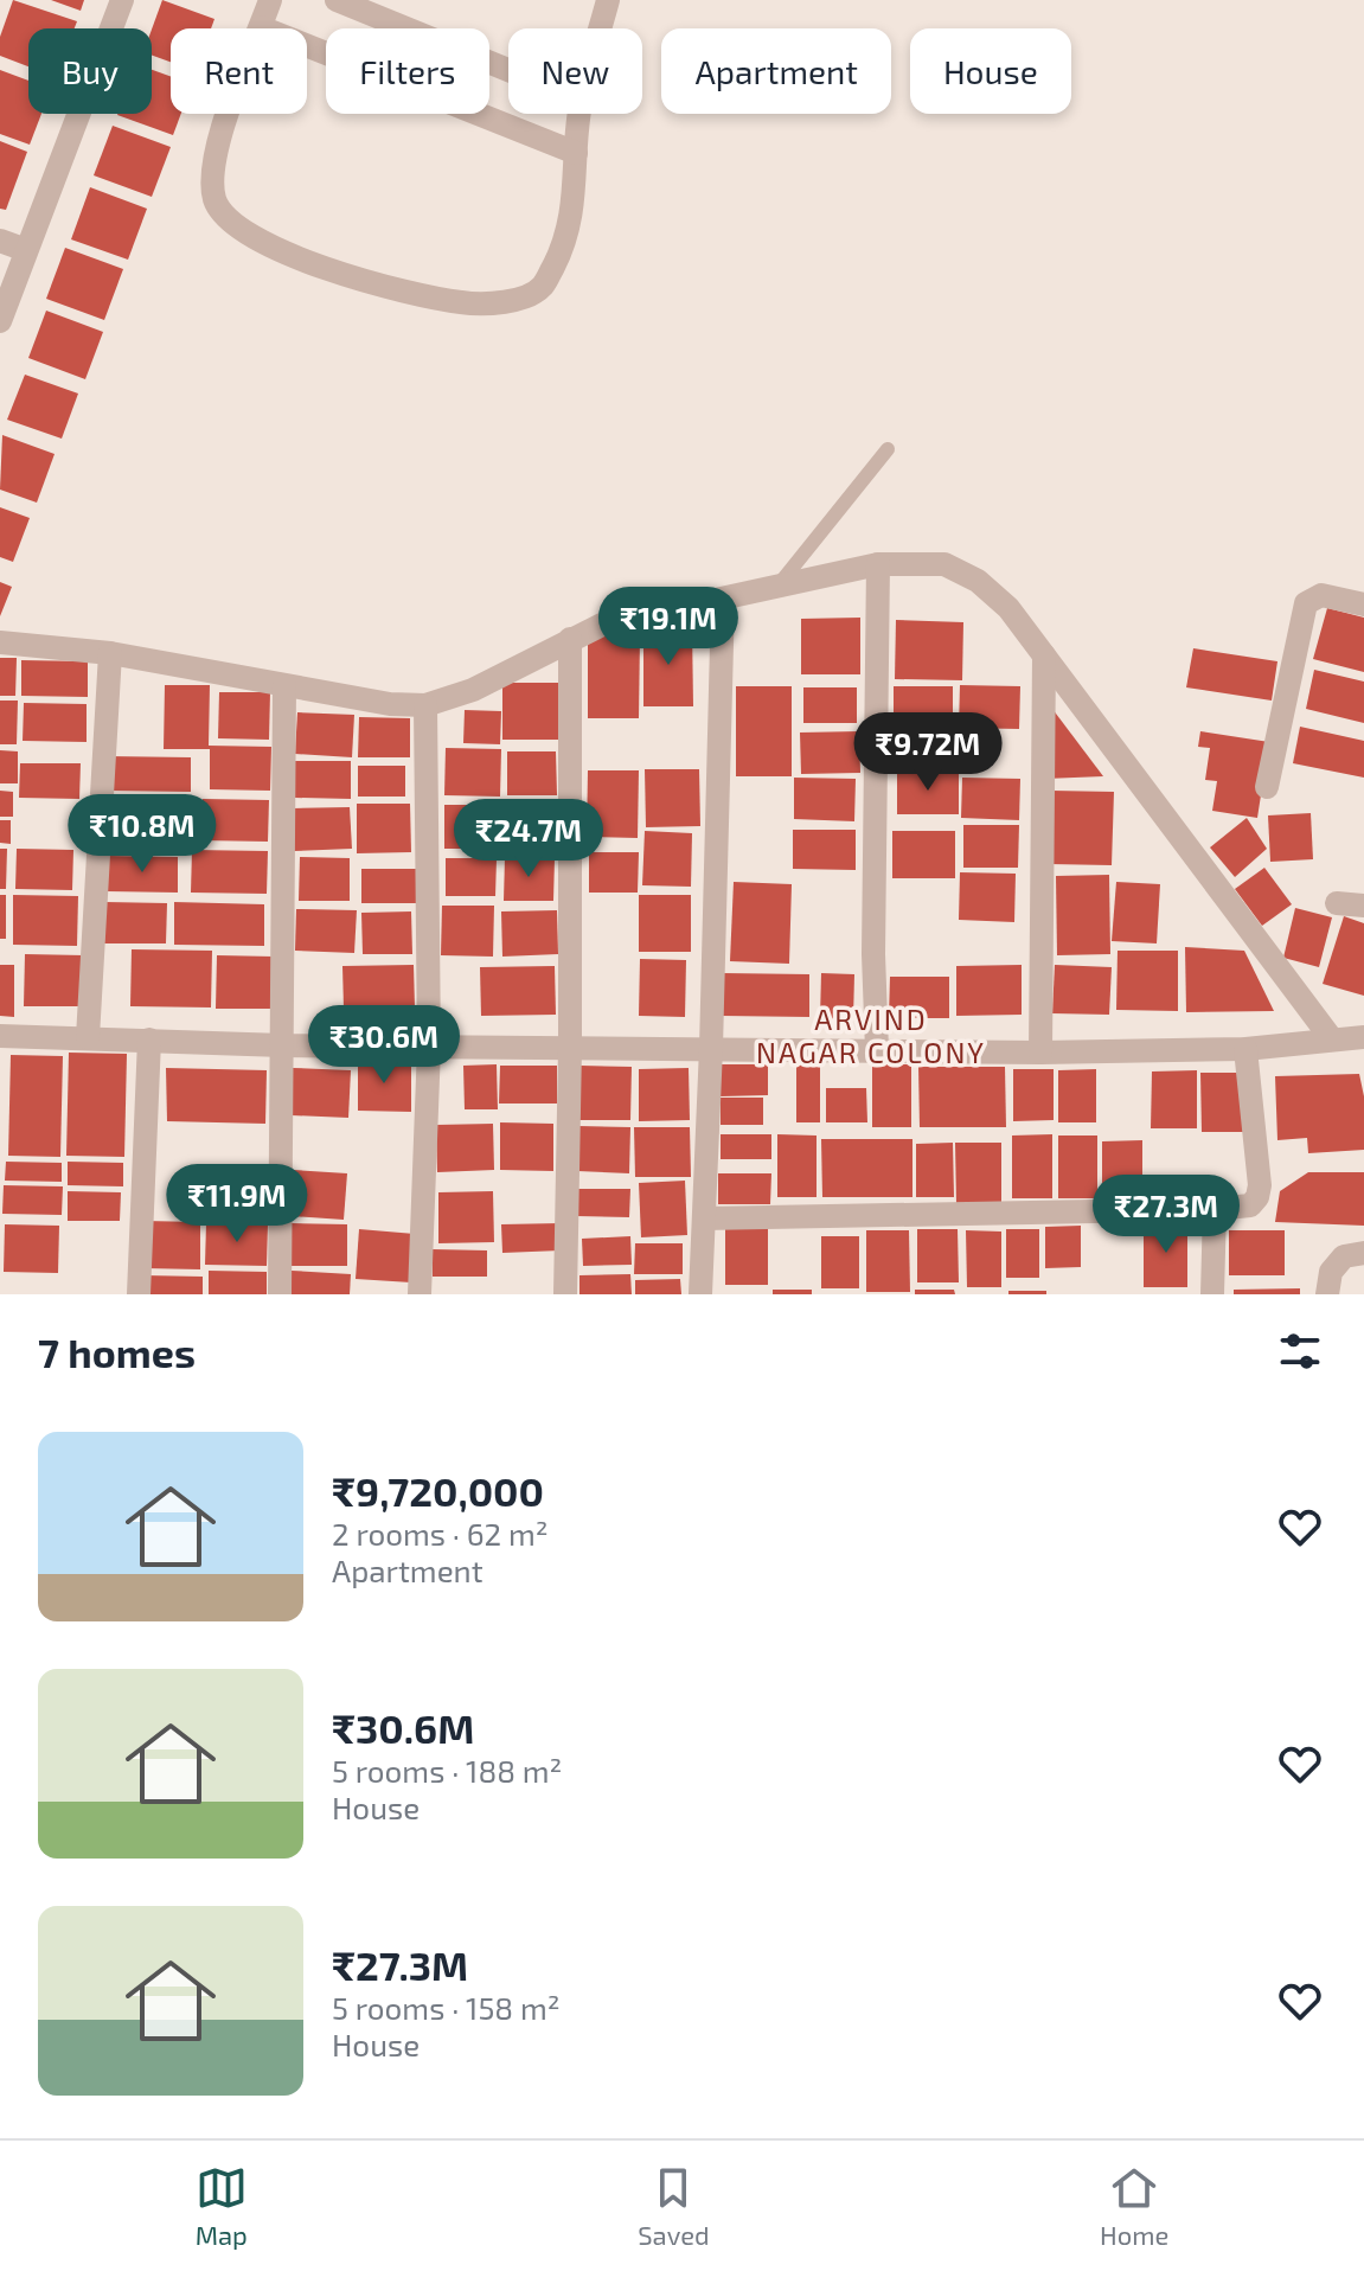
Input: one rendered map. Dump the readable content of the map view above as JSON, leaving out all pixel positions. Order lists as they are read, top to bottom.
{
  "districts": ["ARVIND NAGAR COLONY"],
  "page": {
    "chip": [
      "Buy",
      "Rent",
      "Filters",
      "New",
      "Apartment",
      "House"
    ],
    "price": [
      "₹19.1M",
      "₹9.72M",
      "₹10.8M",
      "₹24.7M",
      "₹30.6M",
      "₹11.9M",
      "₹27.3M"
    ],
    "heading": "7 homes",
    "list": [
      {
        "name": "₹9,720,000",
        "note": "2 rooms · 62 m² · Apartment"
      },
      {
        "name": "₹30.6M",
        "note": "5 rooms · 188 m² · House"
      },
      {
        "name": "₹27.3M",
        "note": "5 rooms · 158 m² · House"
      }
    ],
    "tabs": ["Map", "Saved", "Home"]
  }
}
